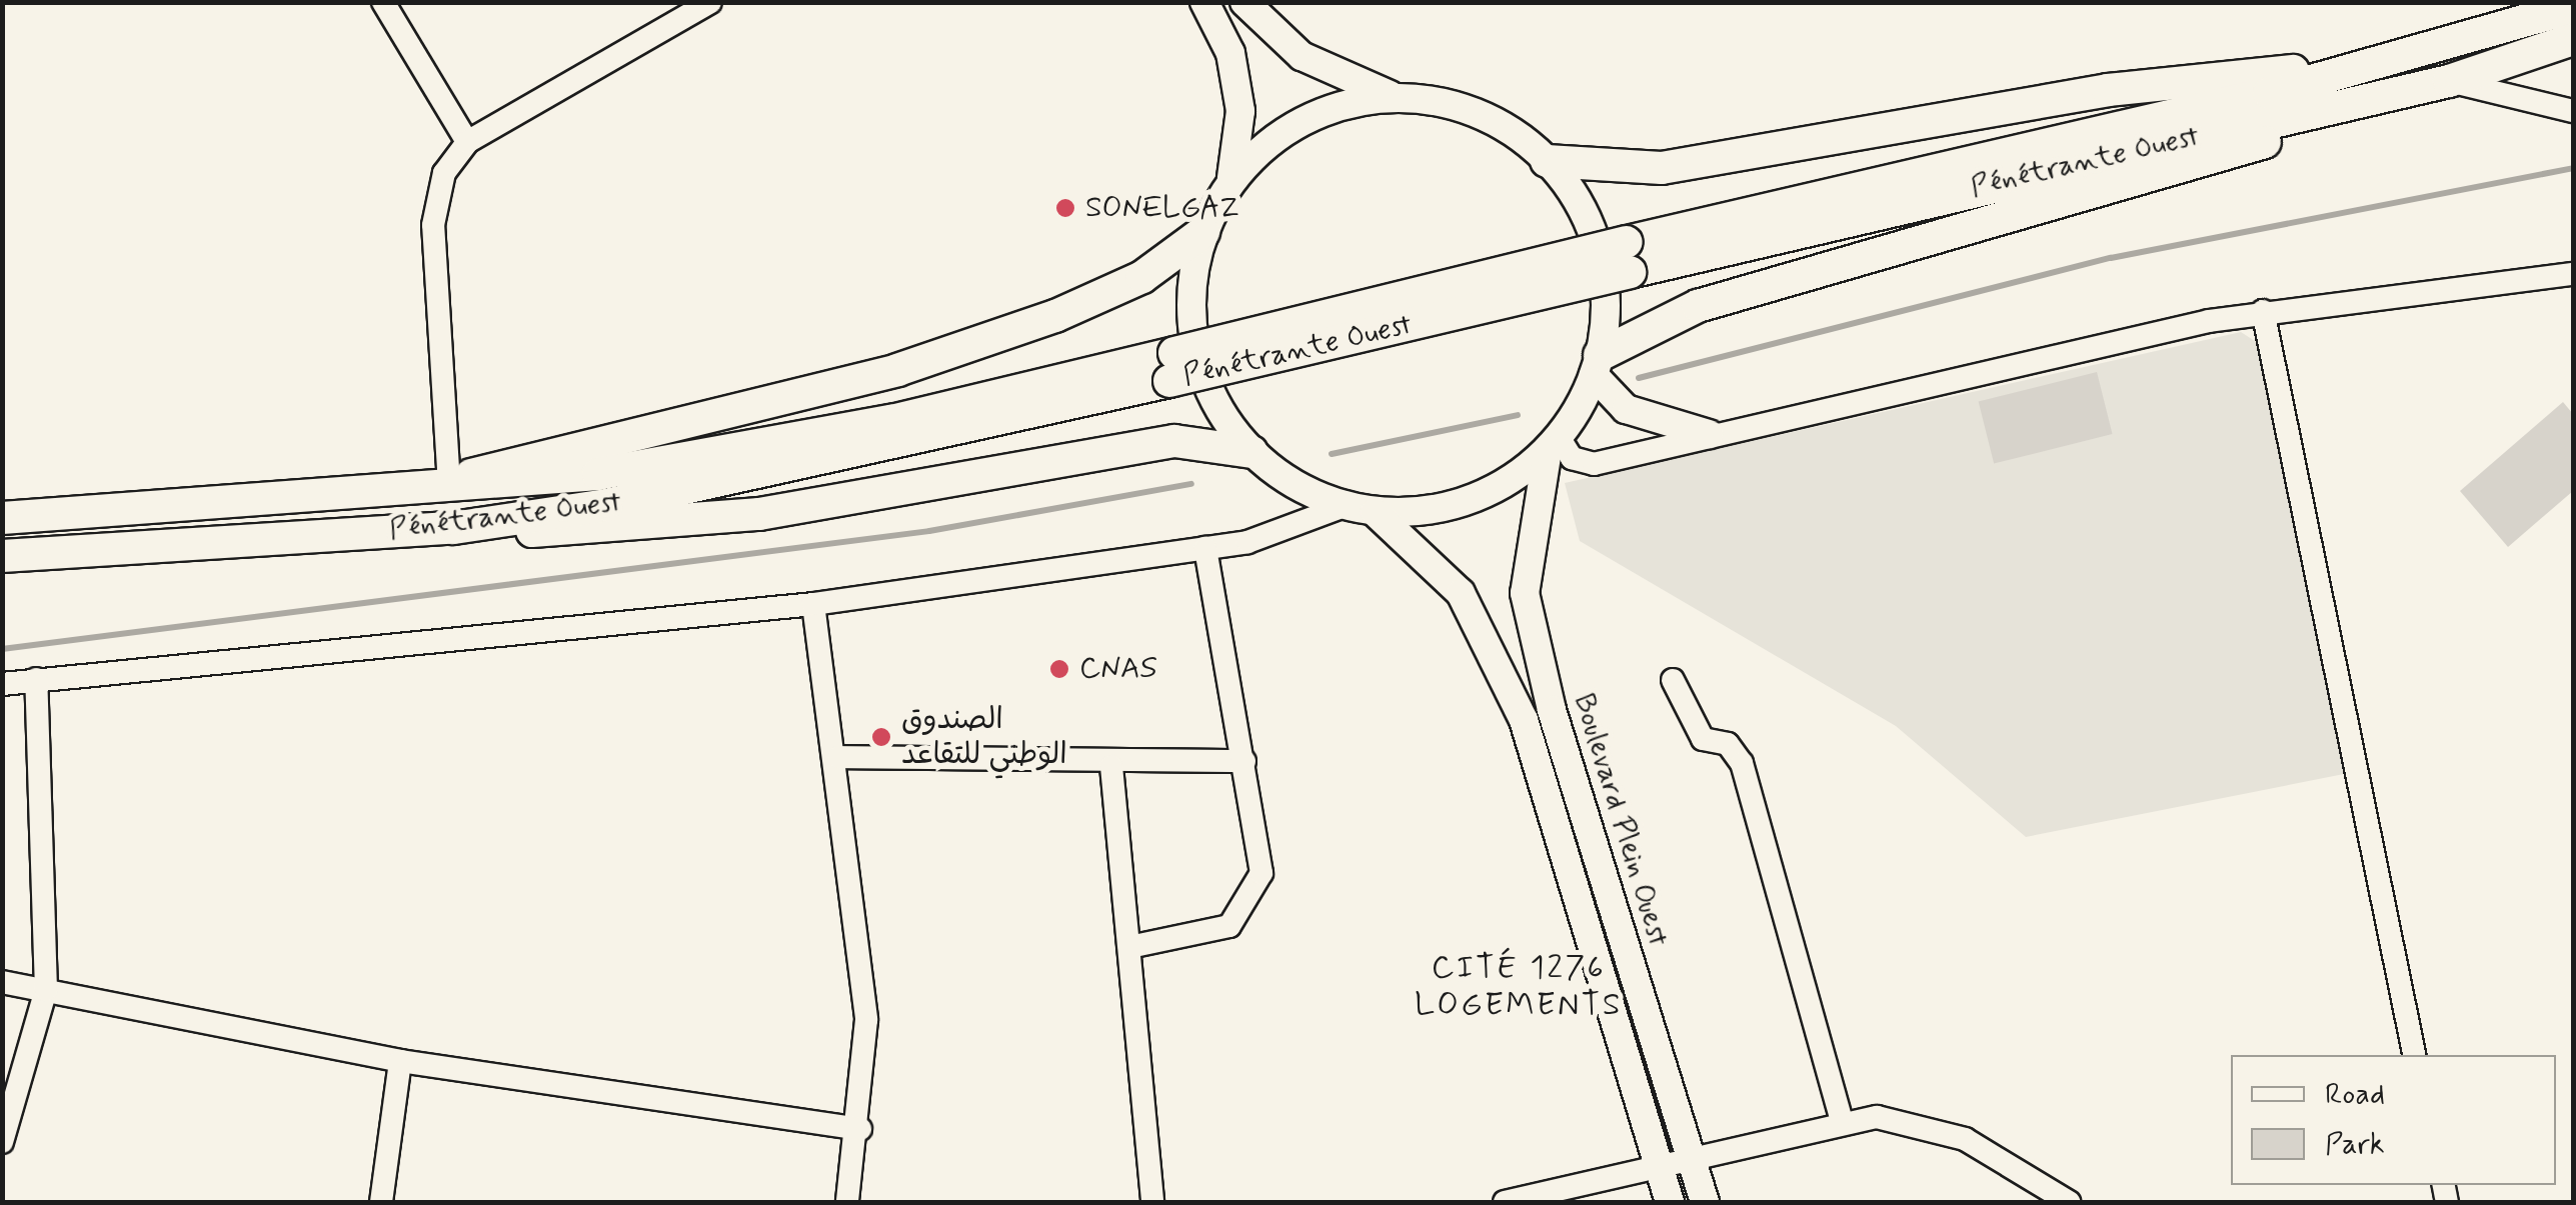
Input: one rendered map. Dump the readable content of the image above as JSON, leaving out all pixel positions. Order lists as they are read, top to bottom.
{
  "streets": {
    "highway": ["Pénétrante Ouest"],
    "main road": ["Boulevard Plein Ouest"]
  },
  "districts": ["CITÉ 1276 LOGEMENTS"],
  "places": ["SONELGAZ", "CNAS", "الصندوق الوطني للتقاعد"],
  "legend": ["Road", "Park"]
}
